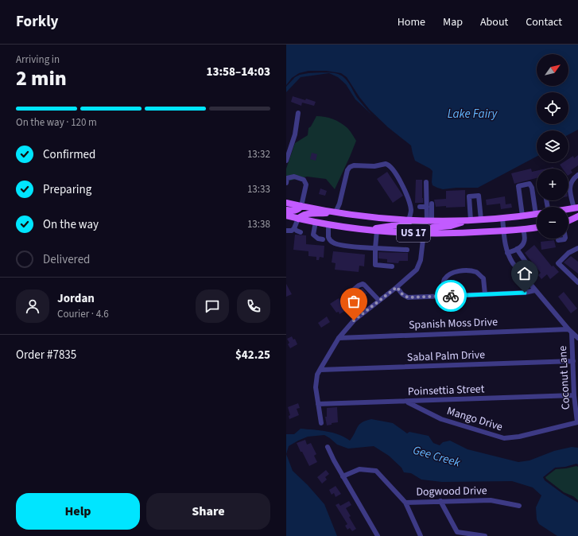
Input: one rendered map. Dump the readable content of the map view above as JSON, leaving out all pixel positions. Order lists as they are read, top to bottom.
{
  "streets": {
    "main road": ["US 17"],
    "street": [
      "Spanish Moss Drive",
      "Sabal Palm Drive",
      "Coconut Lane",
      "Poinsettia Street",
      "Mango Drive",
      "Dogwood Drive"
    ]
  },
  "crossings": [
    ["Spanish Moss Drive", "Coconut Lane"],
    ["Sabal Palm Drive", "Coconut Lane"],
    ["Coconut Lane", "Poinsettia Street"],
    ["Coconut Lane", "Mango Drive"],
    ["Poinsettia Street", "Mango Drive"]
  ],
  "water": ["Lake Fairy", "Gee Creek"],
  "north": "top right",
  "page": {
    "header": "Forkly",
    "nav": [
      "Home",
      "Map",
      "About",
      "Contact"
    ],
    "heading": ["2 min", "Arriving in", "13:58–14:03"],
    "panel": [
      "Jordan",
      "Courier · 4.6",
      "Order #7835",
      "$42.25"
    ],
    "map_buttons": ["+", "−"],
    "bar": "On the way · 120 m",
    "list": [
      ["Confirmed", "13:32"],
      ["Preparing", "13:33"],
      ["On the way", "13:38"],
      "Delivered"
    ],
    "buttons": ["Help", "Share"]
  }
}
